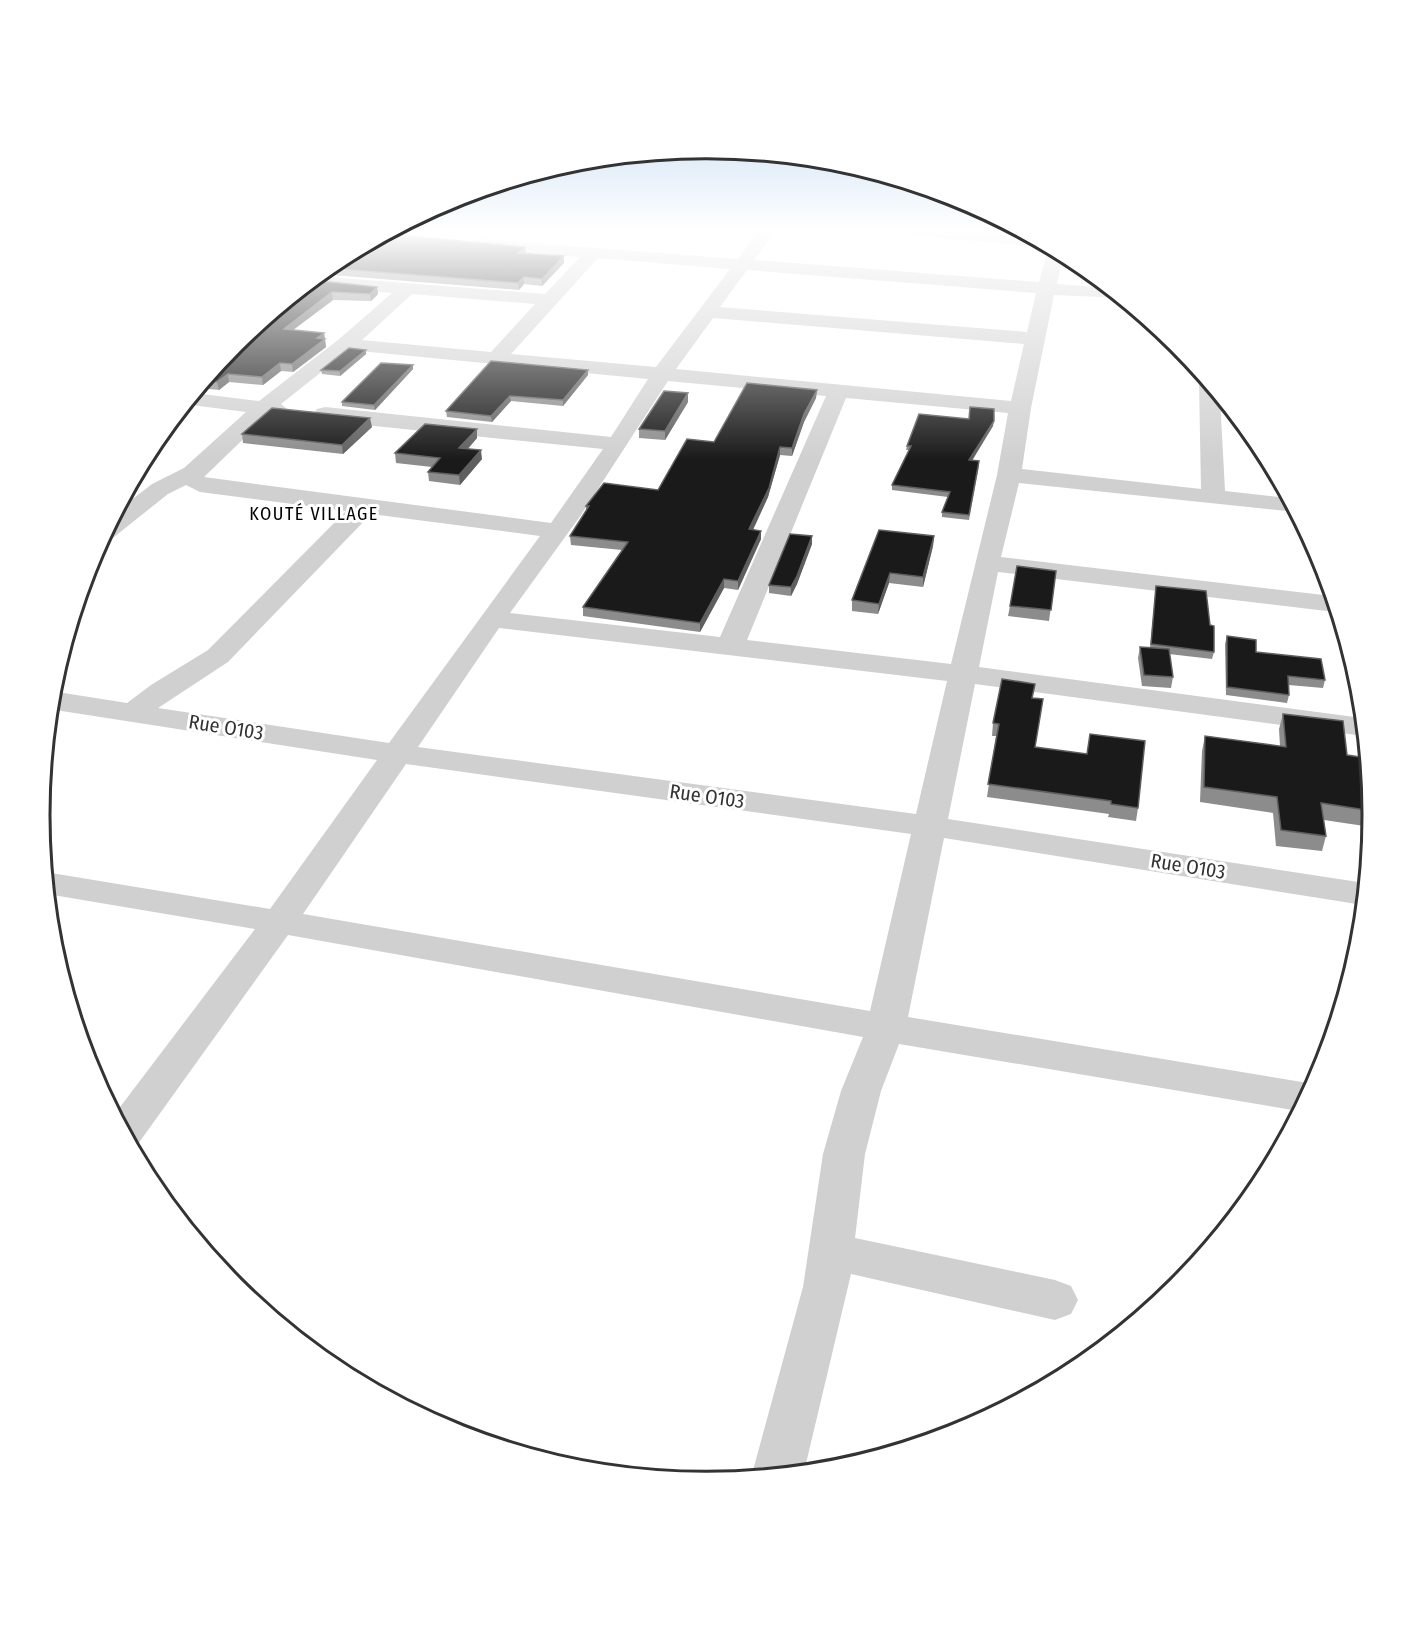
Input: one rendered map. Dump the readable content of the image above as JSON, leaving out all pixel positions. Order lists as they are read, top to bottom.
{
  "streets": {
    "street": ["Rue O103"]
  },
  "districts": ["KOUTÉ VILLAGE"]
}
